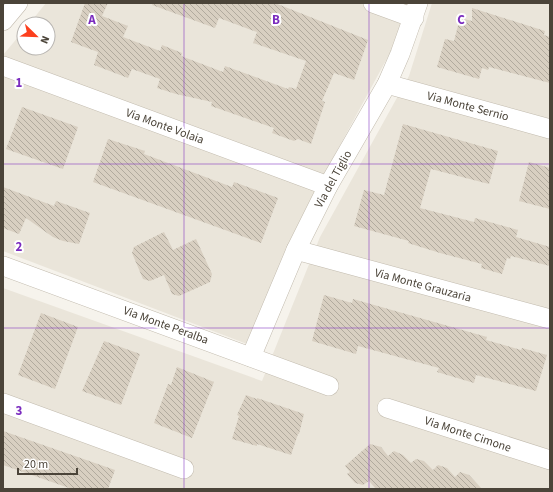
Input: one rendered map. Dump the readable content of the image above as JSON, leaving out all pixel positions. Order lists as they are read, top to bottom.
{
  "streets": {
    "street": [
      "Via Monte Sernio",
      "Via Monte Volaia",
      "Via del Tiglio",
      "Via Monte Grauzaria",
      "Via Monte Peralba",
      "Via Monte Cimone"
    ]
  },
  "crossings": [
    ["Via Monte Sernio", "Via del Tiglio"],
    ["Via Monte Volaia", "Via del Tiglio"],
    ["Via del Tiglio", "Via Monte Grauzaria"],
    ["Via del Tiglio", "Via Monte Peralba"]
  ],
  "scale_bar": "20 m",
  "north": "bottom right",
  "grid": {
    "columns": ["A", "B", "C"],
    "rows": ["1", "2", "3"]
  }
}
